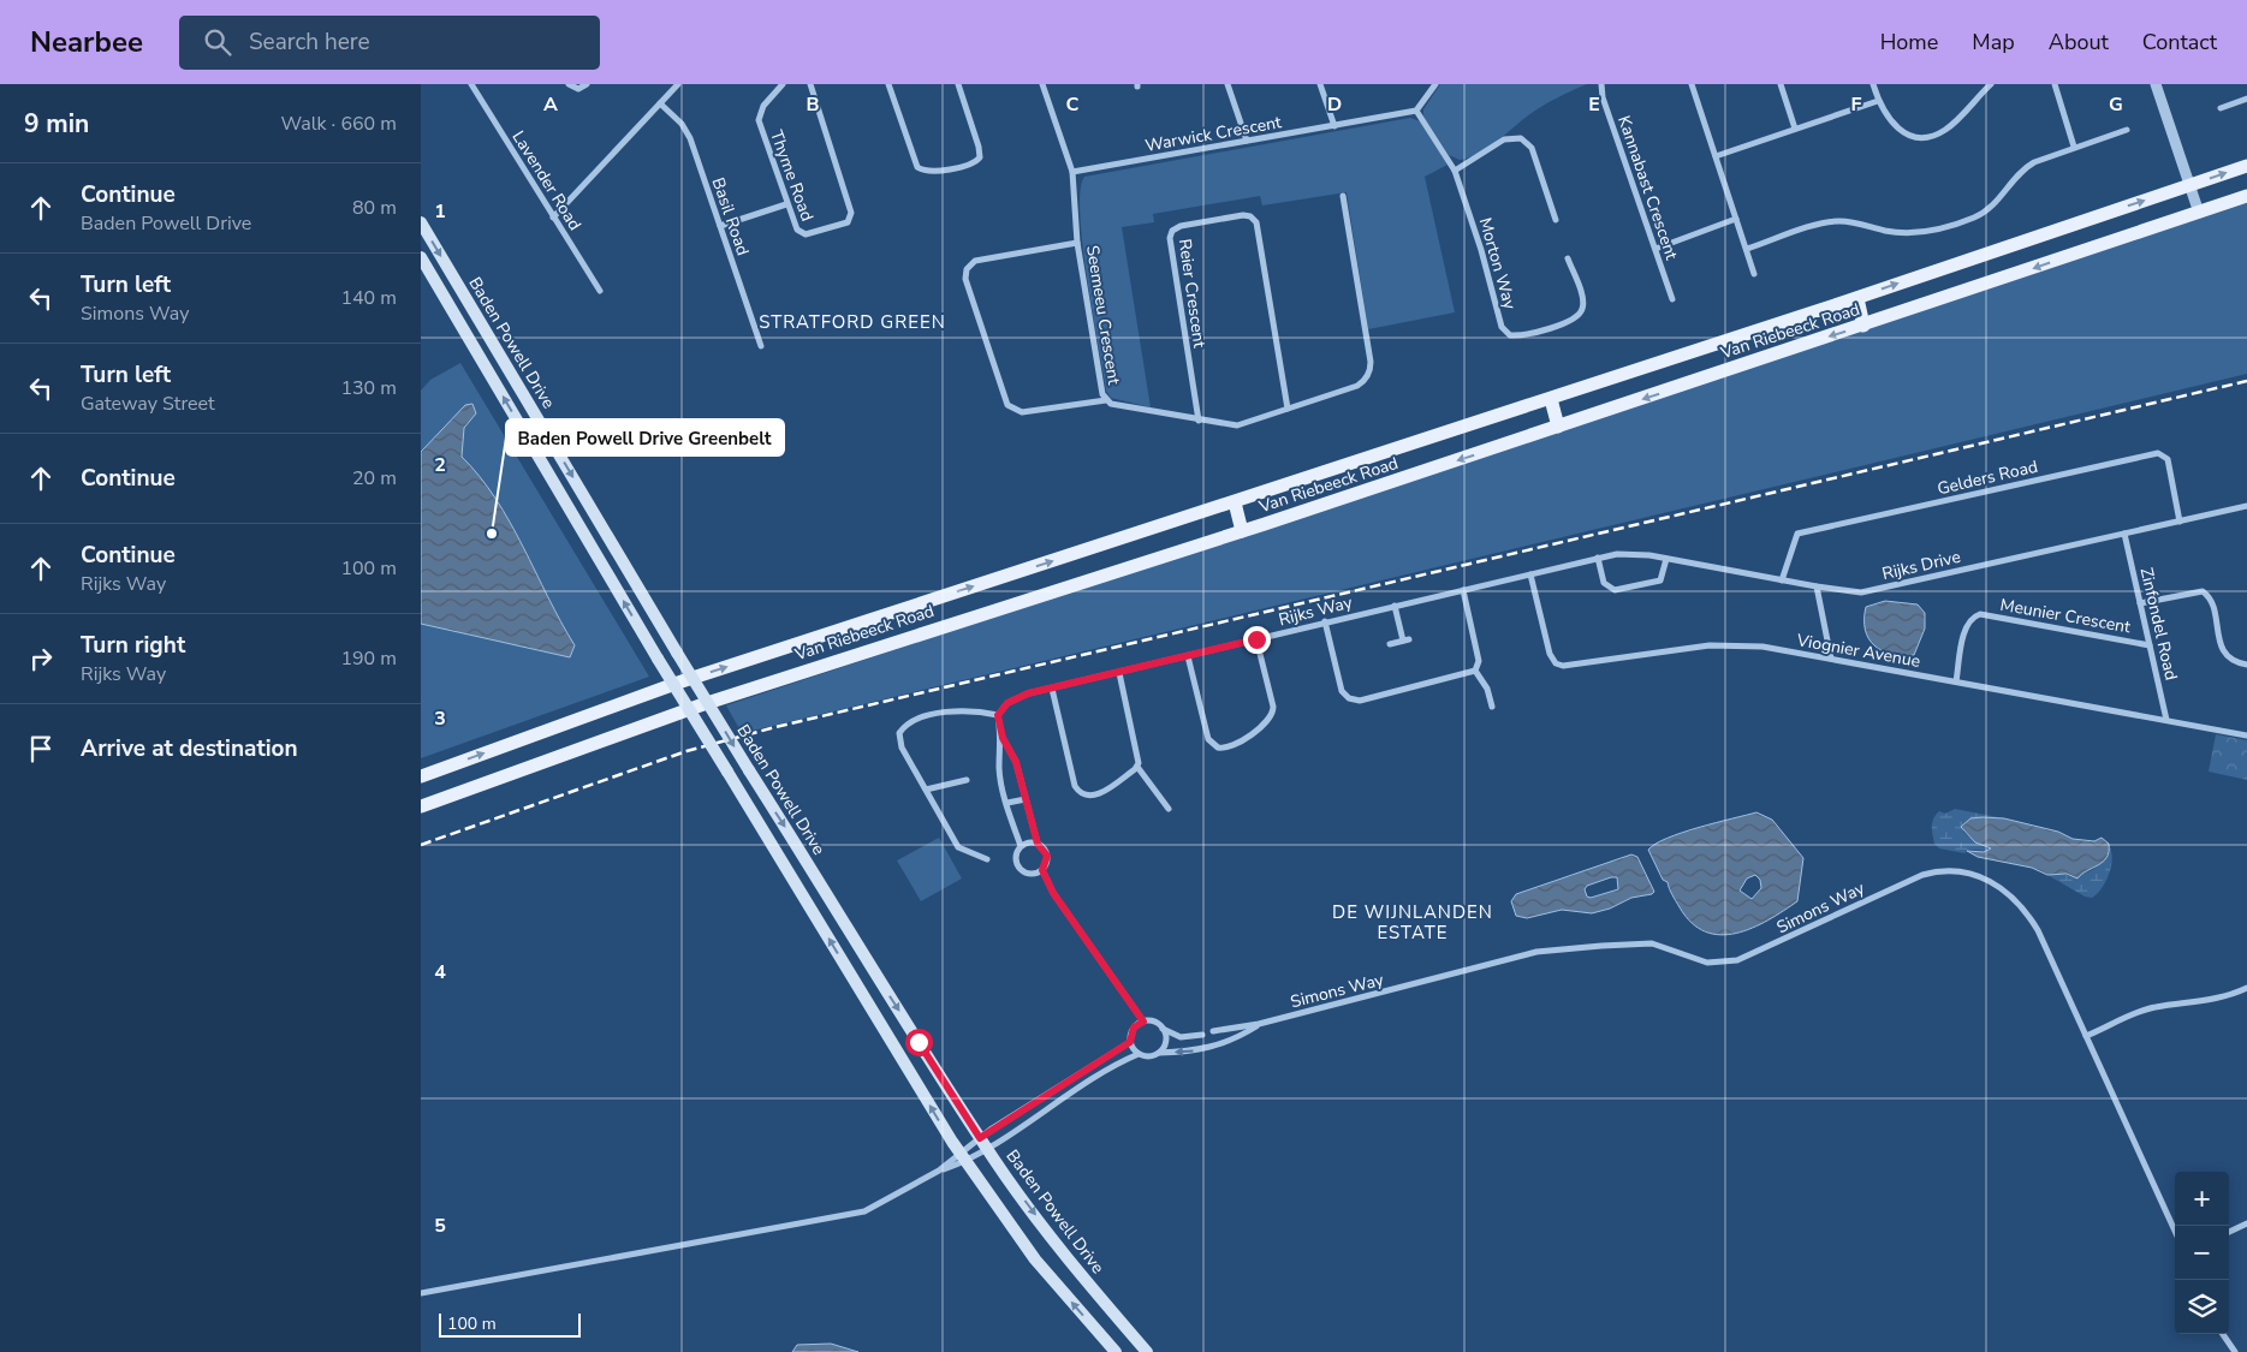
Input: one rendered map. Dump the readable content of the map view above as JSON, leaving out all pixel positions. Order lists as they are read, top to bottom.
{
  "streets": {
    "main road": ["Van Riebeeck Road", "Baden Powell Drive"],
    "street": [
      "Warwick Crescent",
      "Thyme Road",
      "Lavender Road",
      "Kannabast Crescent",
      "Basil Road",
      "Morton Way",
      "Reier Crescent",
      "Seemeeu Crescent",
      "Gelders Road",
      "Rijks Drive",
      "Rijks Way",
      "Meunier Crescent",
      "Zinfondel Road",
      "Viognier Avenue",
      "Simons Way"
    ]
  },
  "crossings": [
    ["Warwick Crescent", "Morton Way"],
    ["Warwick Crescent", "Seemeeu Crescent"],
    ["Reier Crescent", "Seemeeu Crescent"],
    ["Gelders Road", "Rijks Drive"],
    ["Rijks Drive", "Rijks Way"],
    ["Rijks Drive", "Zinfondel Road"],
    ["Rijks Way", "Viognier Avenue"],
    ["Meunier Crescent", "Zinfondel Road"],
    ["Meunier Crescent", "Viognier Avenue"],
    ["Zinfondel Road", "Viognier Avenue"]
  ],
  "districts": ["STRATFORD GREEN", "DE WIJNLANDEN ESTATE"],
  "places": ["Baden Powell Drive Greenbelt"],
  "scale_bar": "100 m",
  "page": {
    "header": "Nearbee",
    "search": "Search here",
    "nav": [
      "Home",
      "Map",
      "About",
      "Contact"
    ],
    "heading": ["9 min", "Walk · 660 m"],
    "list": [
      ["Continue", "Baden Powell Drive", "80 m"],
      ["Turn left", "Simons Way", "140 m"],
      ["Turn left", "Gateway Street", "130 m"],
      ["Continue", "20 m"],
      ["Continue", "Rijks Way", "100 m"],
      ["Turn right", "Rijks Way", "190 m"],
      "Arrive at destination"
    ],
    "map_buttons": ["+", "−"],
    "scale": "100 m"
  },
  "grid": {
    "columns": [
      "A",
      "B",
      "C",
      "D",
      "E",
      "F",
      "G"
    ],
    "rows": [
      "1",
      "2",
      "3",
      "4",
      "5"
    ]
  }
}
